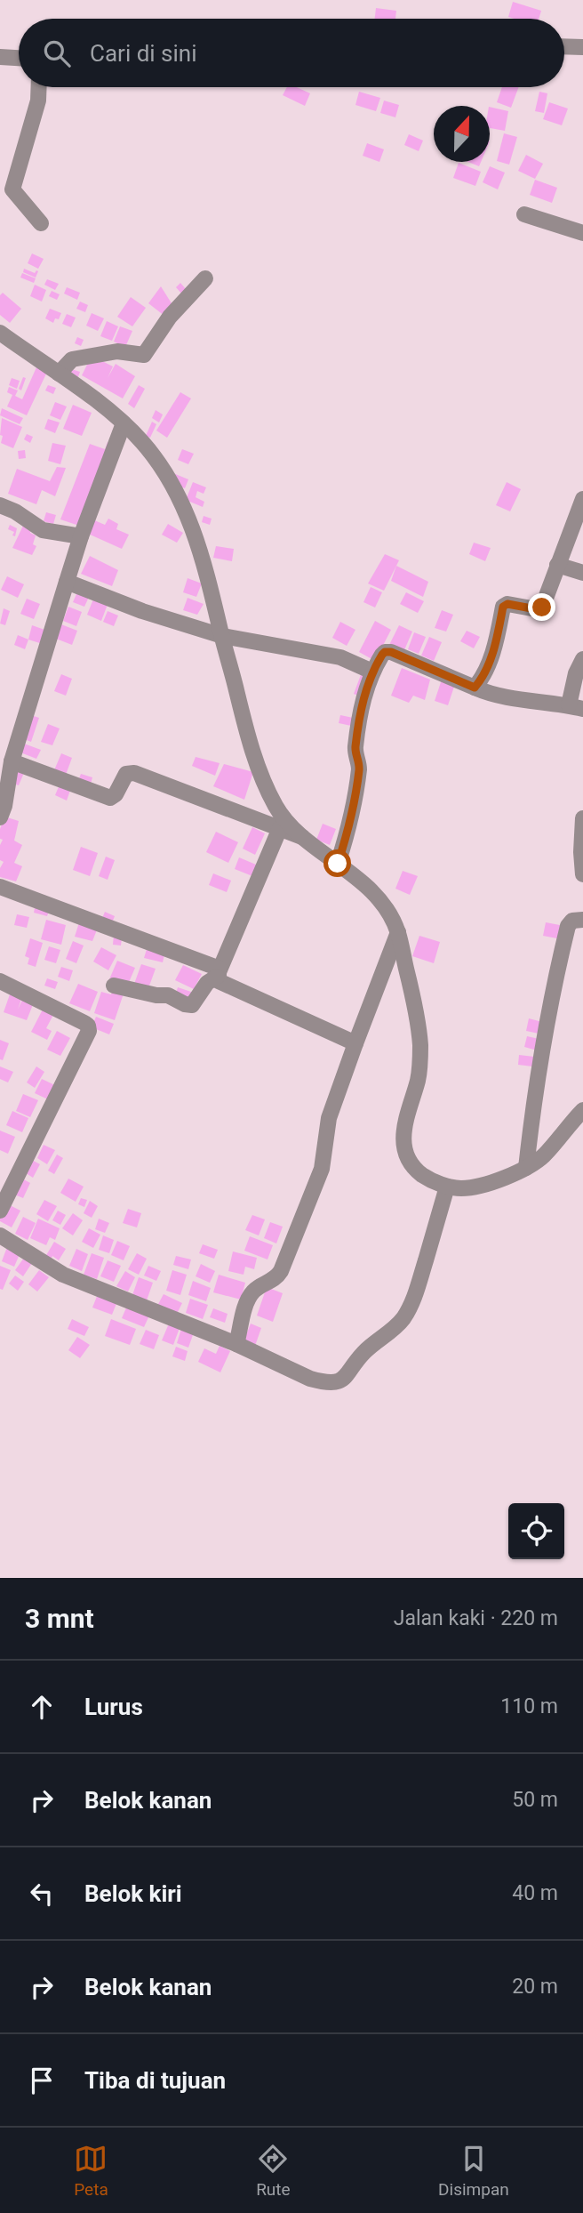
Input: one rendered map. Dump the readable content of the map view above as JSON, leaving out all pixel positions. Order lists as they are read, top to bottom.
{
  "north": "top",
  "page": {
    "search": "Cari di sini",
    "heading": ["3 mnt", "Jalan kaki · 220 m"],
    "list": [
      ["Lurus", "110 m"],
      ["Belok kanan", "50 m"],
      ["Belok kiri", "40 m"],
      ["Belok kanan", "20 m"],
      "Tiba di tujuan"
    ],
    "nav": ["Peta", "Rute", "Disimpan"]
  }
}
